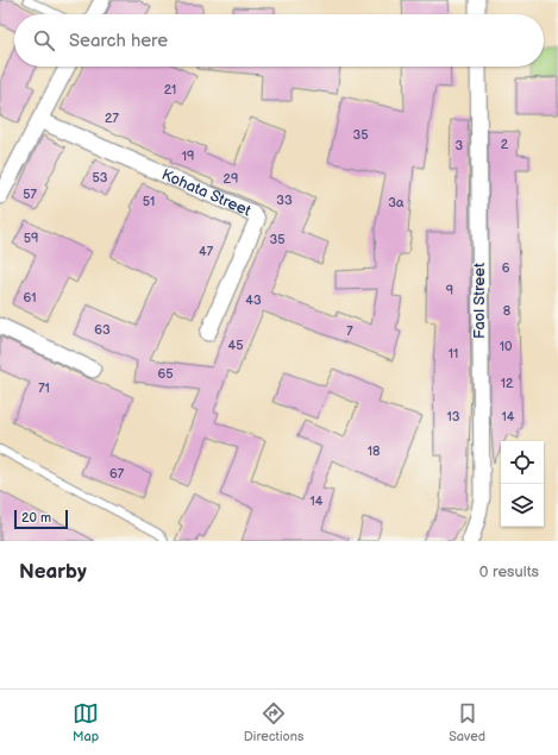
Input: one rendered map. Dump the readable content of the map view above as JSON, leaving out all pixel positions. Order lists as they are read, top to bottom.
{
  "streets": {
    "street": ["Kohata Street", "Faol Street"]
  },
  "house_numbers": [
    "21",
    "27",
    "35",
    "2",
    "3",
    "19",
    "53",
    "29",
    "57",
    "33",
    "51",
    "3а",
    "59",
    "35",
    "47",
    "6",
    "9",
    "61",
    "43",
    "8",
    "63",
    "7",
    "45",
    "10",
    "11",
    "65",
    "12",
    "71",
    "13",
    "14",
    "18",
    "67",
    "14"
  ],
  "scale_bar": "20 m",
  "page": {
    "search": "Search here",
    "scale": "20 m",
    "heading": ["Nearby", "0 results"],
    "nav": ["Map", "Directions", "Saved"]
  }
}
